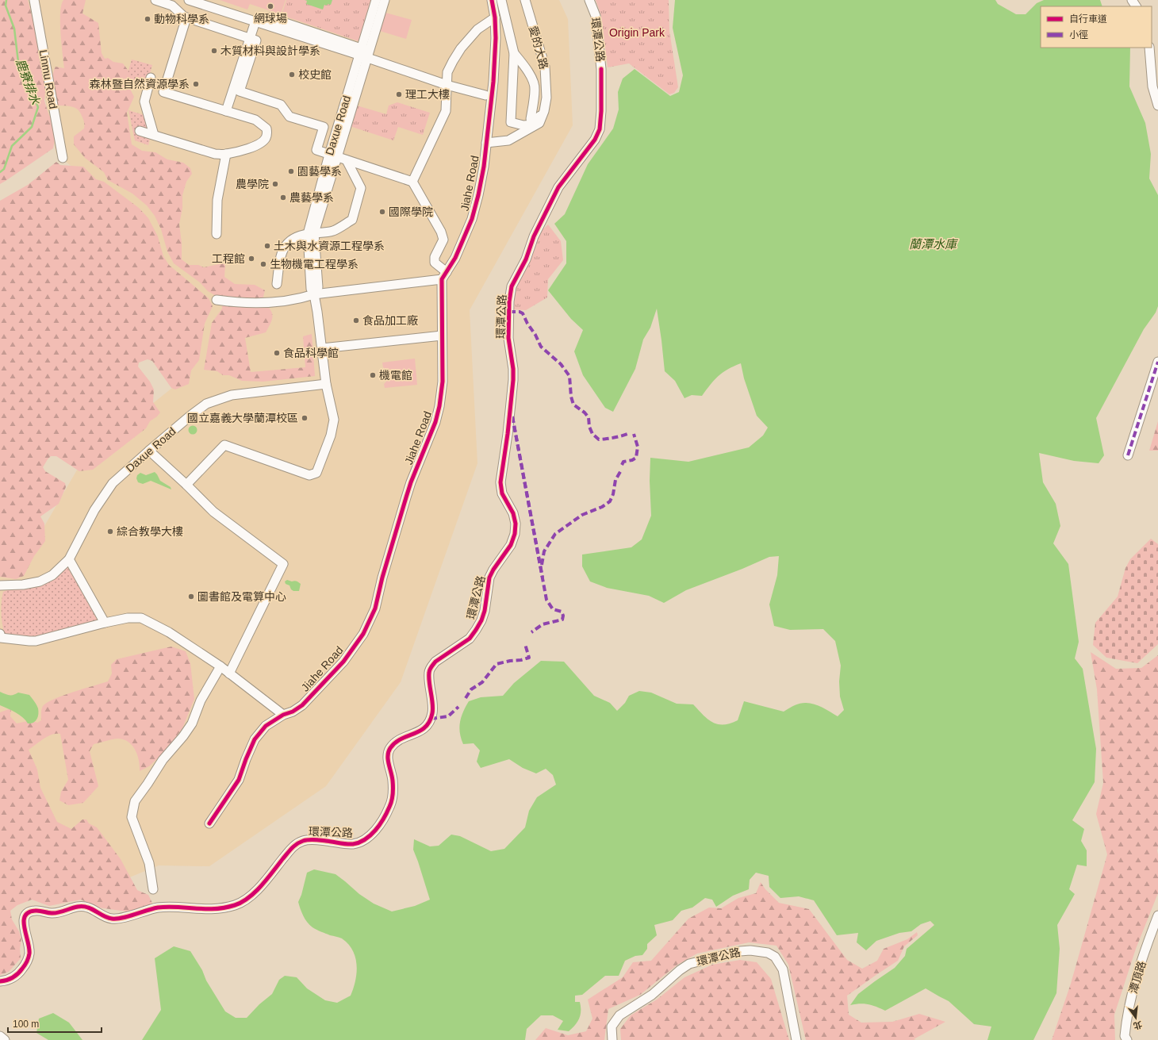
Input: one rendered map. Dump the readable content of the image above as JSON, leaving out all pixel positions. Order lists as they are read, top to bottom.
{
  "streets": {
    "street": [
      "環潭公路",
      "愛的大路",
      "Linmu Road",
      "Daxue Road",
      "Jiahe Road",
      "潭頂路"
    ]
  },
  "water": ["鹿寮排水", "蘭潭水庫"],
  "parks": ["Origin Park"],
  "places": [
    "網球場",
    "動物科學系",
    "木質材料與設計學系",
    "校史館",
    "森林暨自然資源學系",
    "理工大樓",
    "園藝學系",
    "農學院",
    "農藝學系",
    "國際學院",
    "土木與水資源工程學系",
    "工程館",
    "生物機電工程學系",
    "食品加工廠",
    "食品科學館",
    "機電館",
    "國立嘉義大學蘭潭校區",
    "綜合教學大樓",
    "圖書館及電算中心"
  ],
  "legend": ["自行車道", "小徑"],
  "scale_bar": "100 m",
  "north": "bottom"
}
